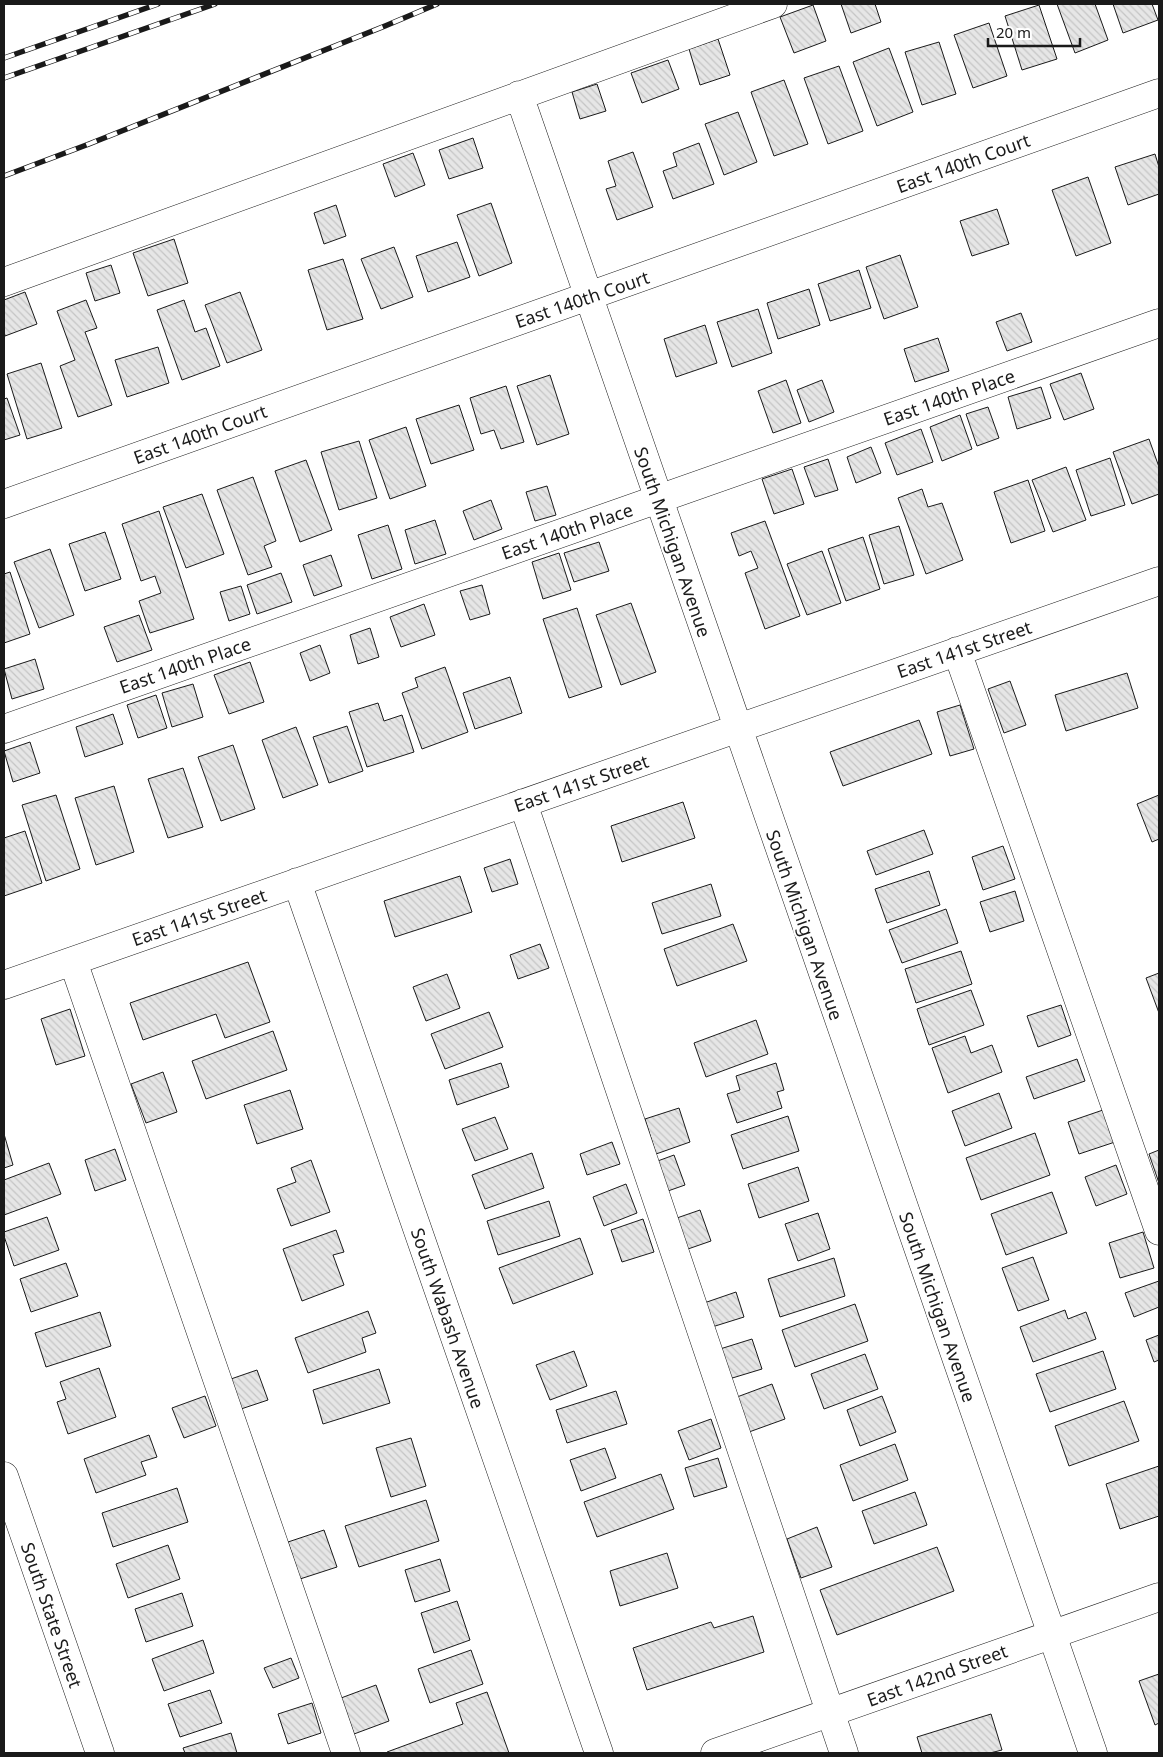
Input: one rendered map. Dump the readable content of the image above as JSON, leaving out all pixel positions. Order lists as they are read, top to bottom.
{
  "streets": {
    "street": [
      "East 140th Court",
      "East 140th Place",
      "South Michigan Avenue",
      "East 141st Street",
      "South Wabash Avenue",
      "South State Street",
      "East 142nd Street"
    ]
  },
  "crossings": [
    ["East 140th Court", "South Michigan Avenue"],
    ["East 140th Place", "South Michigan Avenue"],
    ["South Michigan Avenue", "East 141st Street"],
    ["South Michigan Avenue", "East 142nd Street"],
    ["East 141st Street", "South Wabash Avenue"]
  ],
  "scale_bar": "20 m"
}
